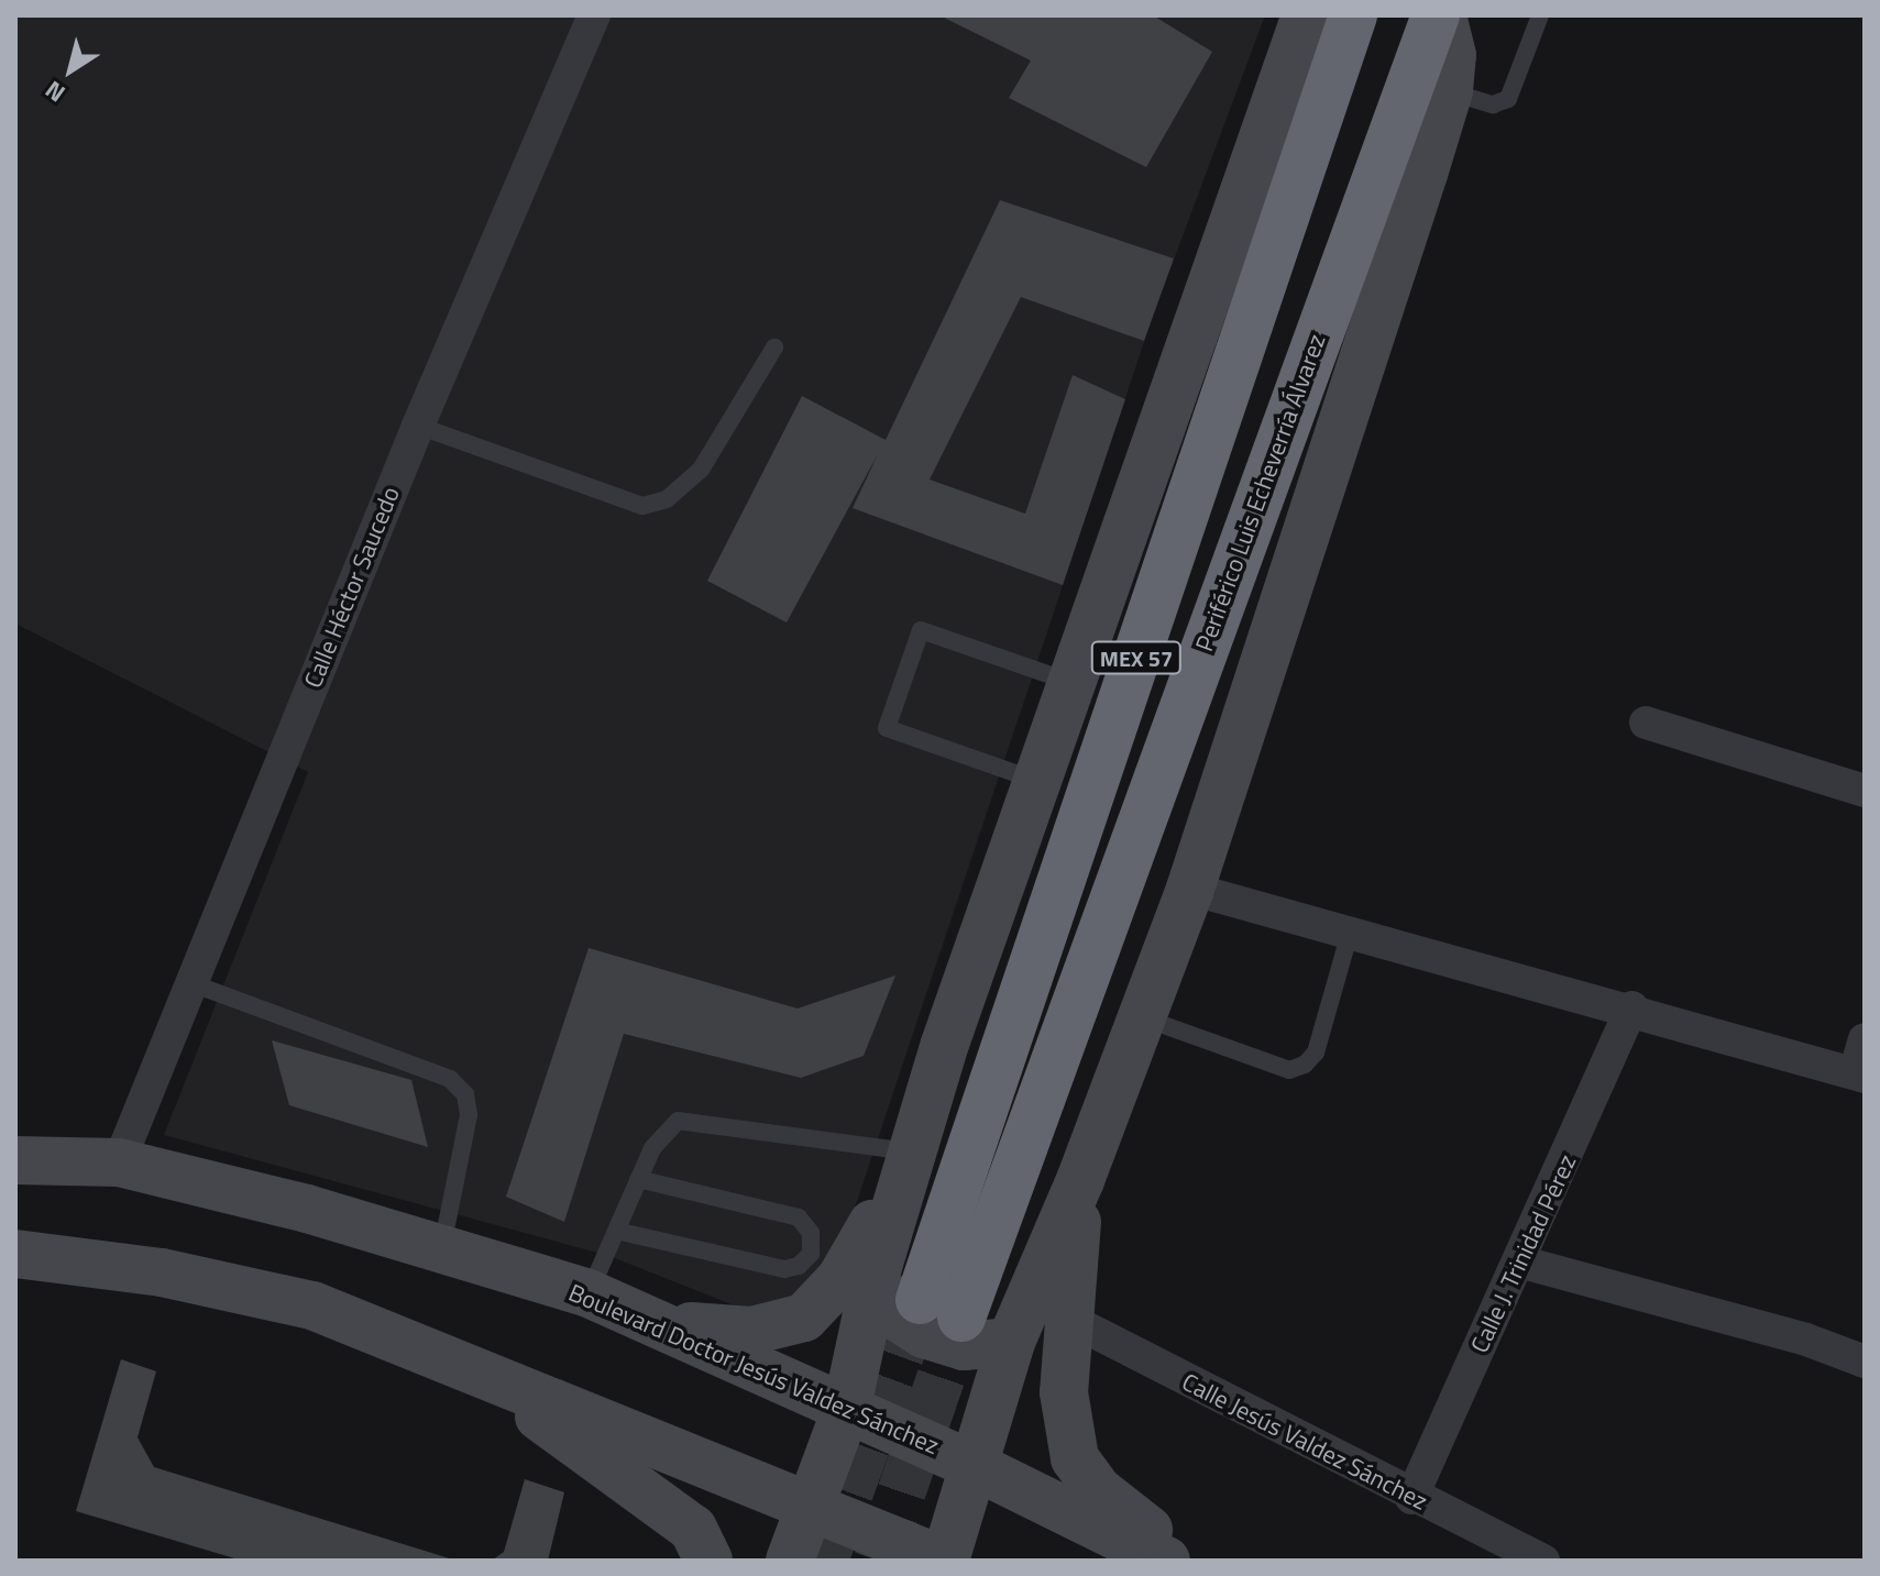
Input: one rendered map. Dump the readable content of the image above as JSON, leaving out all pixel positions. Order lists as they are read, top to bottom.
{
  "streets": {
    "highway": ["Periférico Luis Echeverría Álvarez", "MEX 57"],
    "main road": ["Boulevard Doctor Jesús Valdez Sánchez"],
    "street": ["Calle Héctor Saucedo", "Calle J. Trinidad Pérez", "Calle Jesús Valdez Sánchez"]
  },
  "crossings": [
    ["Periférico Luis Echeverría Álvarez", "MEX 57"],
    ["Calle Héctor Saucedo", "Boulevard Doctor Jesús Valdez Sánchez"],
    ["Calle J. Trinidad Pérez", "Calle Jesús Valdez Sánchez"]
  ],
  "north": "bottom left"
}
